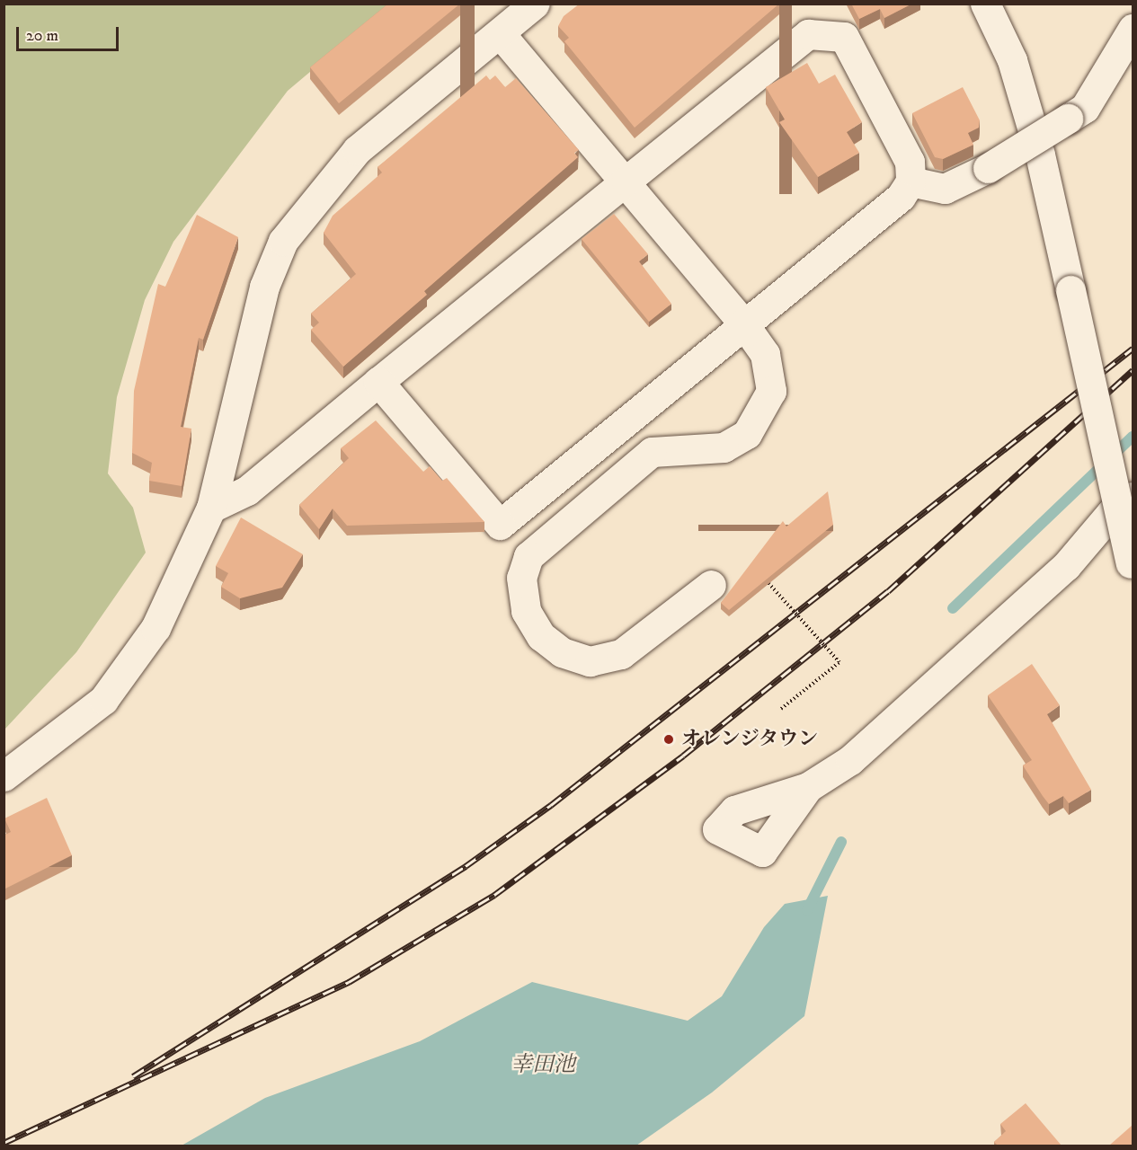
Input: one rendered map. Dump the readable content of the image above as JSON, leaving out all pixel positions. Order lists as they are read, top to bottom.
{
  "water": ["幸田池"],
  "places": ["オレンジタウン"],
  "scale_bar": "20 m"
}
